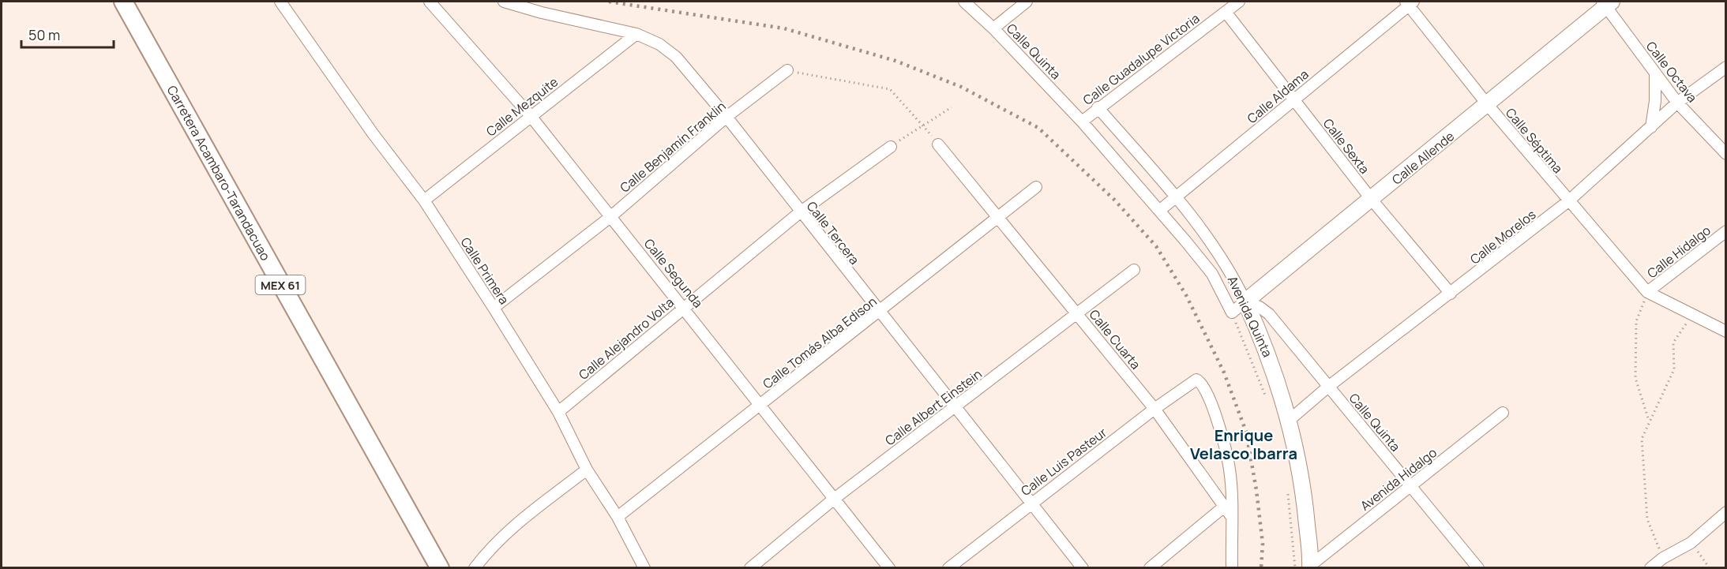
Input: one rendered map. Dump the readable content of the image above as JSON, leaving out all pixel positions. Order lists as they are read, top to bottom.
{
  "streets": {
    "main road": ["Carretera Acambaro-Tarandacuao", "MEX 61"],
    "street": [
      "Calle Quinta",
      "Calle Guadalupe Victoria",
      "Calle Octava",
      "Calle Aldama",
      "Calle Mezquite",
      "Calle Séptima",
      "Calle Sexta",
      "Calle Benjamín Franklin",
      "Calle Allende",
      "Calle Tercera",
      "Calle Morelos",
      "Calle Hidalgo",
      "Calle Primera",
      "Calle Segunda",
      "Avenida Quinta",
      "Calle Alejandro Volta",
      "Calle Cuarta",
      "Calle Tomás Alba Edison",
      "Calle Albert Einstein",
      "Calle Luis Pasteur",
      "Avenida Hidalgo"
    ]
  },
  "crossings": [
    ["Calle Quinta", "Calle Guadalupe Victoria"],
    ["Calle Quinta", "Calle Allende"],
    ["Calle Quinta", "Calle Morelos"],
    ["Calle Quinta", "Avenida Quinta"],
    ["Calle Quinta", "Avenida Hidalgo"],
    ["Calle Guadalupe Victoria", "Calle Sexta"],
    ["Calle Guadalupe Victoria", "Avenida Quinta"],
    ["Calle Octava", "Calle Allende"],
    ["Calle Octava", "Calle Morelos"],
    ["Calle Aldama", "Calle Séptima"],
    ["Calle Aldama", "Calle Sexta"],
    ["Calle Aldama", "Avenida Quinta"],
    ["Calle Mezquite", "Calle Tercera"],
    ["Calle Mezquite", "Calle Primera"],
    ["Calle Mezquite", "Calle Segunda"],
    ["Calle Séptima", "Calle Allende"],
    ["Calle Séptima", "Calle Morelos"],
    ["Calle Séptima", "Calle Hidalgo"],
    ["Calle Sexta", "Calle Allende"],
    ["Calle Sexta", "Calle Morelos"],
    ["Calle Benjamín Franklin", "Calle Tercera"],
    ["Calle Benjamín Franklin", "Calle Primera"],
    ["Calle Benjamín Franklin", "Calle Segunda"],
    ["Calle Allende", "Avenida Quinta"],
    ["Calle Tercera", "Calle Alejandro Volta"],
    ["Calle Tercera", "Calle Tomás Alba Edison"],
    ["Calle Tercera", "Calle Albert Einstein"],
    ["Calle Tercera", "Calle Luis Pasteur"],
    ["Calle Morelos", "Avenida Quinta"],
    ["Calle Primera", "Calle Alejandro Volta"],
    ["Calle Primera", "Calle Tomás Alba Edison"],
    ["Calle Segunda", "Calle Alejandro Volta"],
    ["Calle Segunda", "Calle Tomás Alba Edison"],
    ["Calle Segunda", "Calle Albert Einstein"],
    ["Avenida Quinta", "Avenida Hidalgo"],
    ["Calle Cuarta", "Calle Tomás Alba Edison"],
    ["Calle Cuarta", "Calle Albert Einstein"],
    ["Calle Cuarta", "Calle Luis Pasteur"]
  ],
  "districts": ["Enrique Velasco Ibarra"],
  "scale_bar": "50 m"
}
